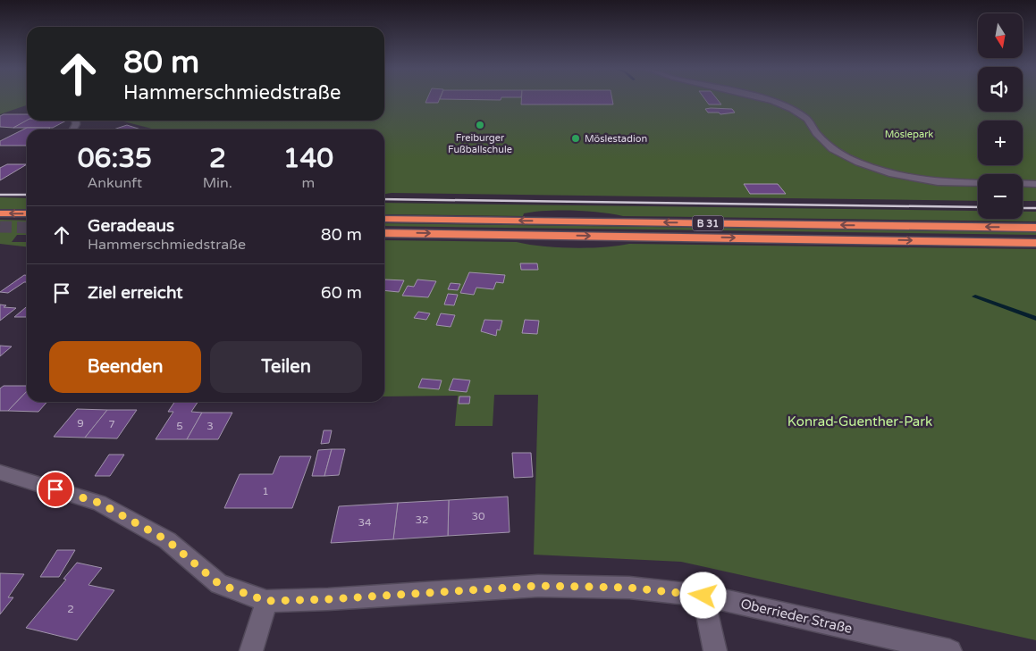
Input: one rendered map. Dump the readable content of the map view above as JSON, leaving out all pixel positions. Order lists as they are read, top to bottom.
{
  "streets": {
    "highway": ["B 31"],
    "street": ["Oberrieder Straße"]
  },
  "parks": ["Möslepark", "Konrad-Guenther-Park"],
  "places": ["Freiburger Fußballschule", "Möslestadion"],
  "house_numbers": [
    "9",
    "7",
    "5",
    "3",
    "1",
    "30",
    "32",
    "34",
    "2"
  ],
  "north": "bottom",
  "page": {
    "map_buttons": ["+", "−"],
    "turn": ["80 m", "Hammerschmiedstraße"],
    "eta": [
      "06:35",
      "Ankunft",
      "2",
      "Min.",
      "140",
      "m"
    ],
    "list": [
      {
        "name": "Geradeaus",
        "note": "Hammerschmiedstraße",
        "value": "80 m"
      },
      {
        "name": "Ziel erreicht",
        "value": "60 m"
      }
    ],
    "buttons": ["Beenden", "Teilen"]
  }
}
